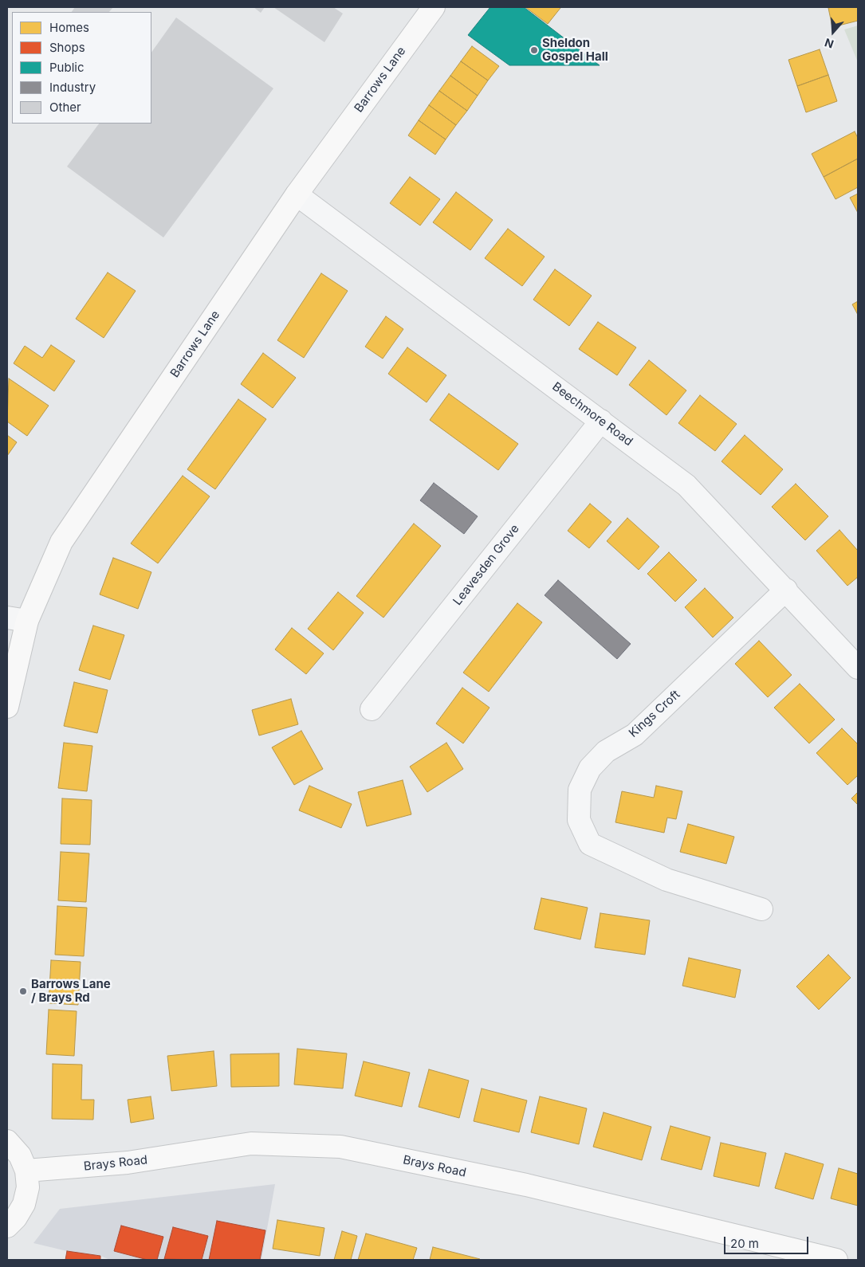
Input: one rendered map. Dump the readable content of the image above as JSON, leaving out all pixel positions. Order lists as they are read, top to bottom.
{
  "streets": {
    "street": [
      "Barrows Lane",
      "Beechmore Road",
      "Leavesden Grove",
      "Kings Croft",
      "Brays Road"
    ]
  },
  "crossings": [
    ["Barrows Lane", "Beechmore Road"],
    ["Beechmore Road", "Leavesden Grove"],
    ["Beechmore Road", "Kings Croft"]
  ],
  "places": ["Sheldon Gospel Hall", "Barrows Lane / Brays Rd"],
  "legend": [
    "Homes",
    "Shops",
    "Public",
    "Industry",
    "Other"
  ],
  "scale_bar": "20 m",
  "north": "bottom"
}
